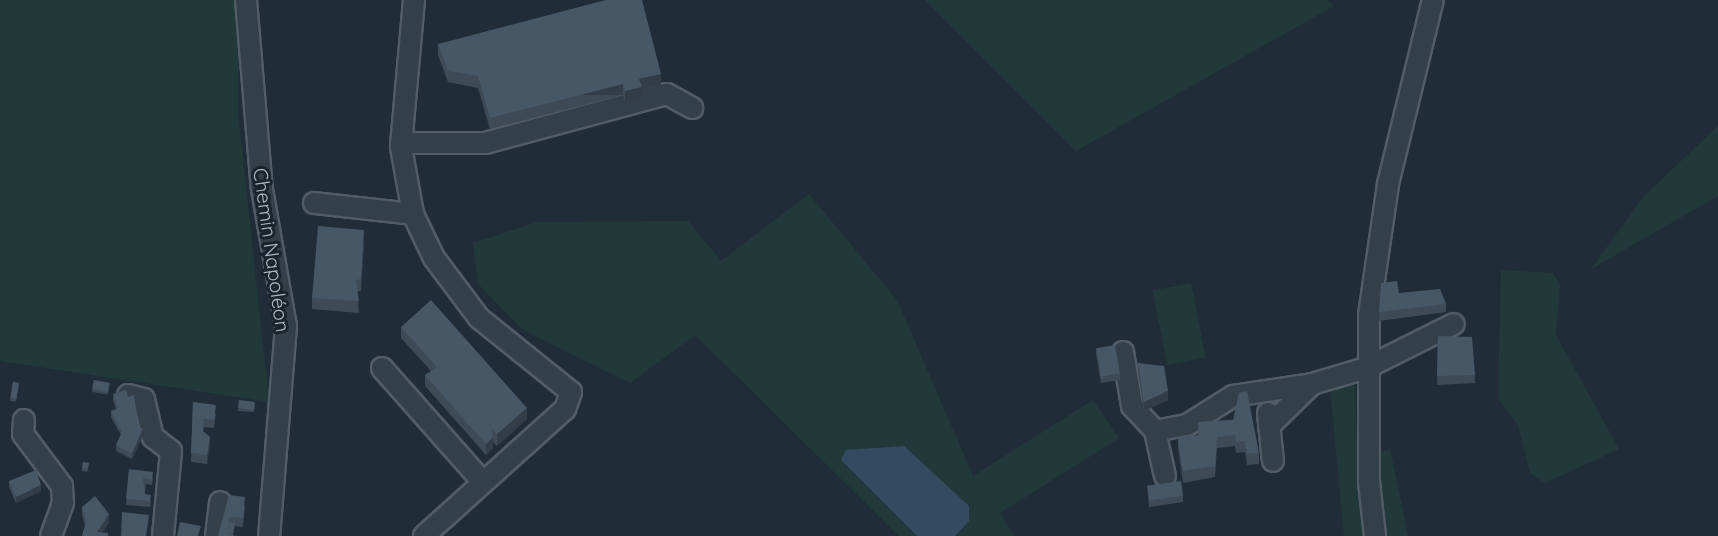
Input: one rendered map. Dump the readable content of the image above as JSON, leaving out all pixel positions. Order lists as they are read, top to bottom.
{
  "streets": {
    "street": ["Chemin Napoléon"]
  }
}
